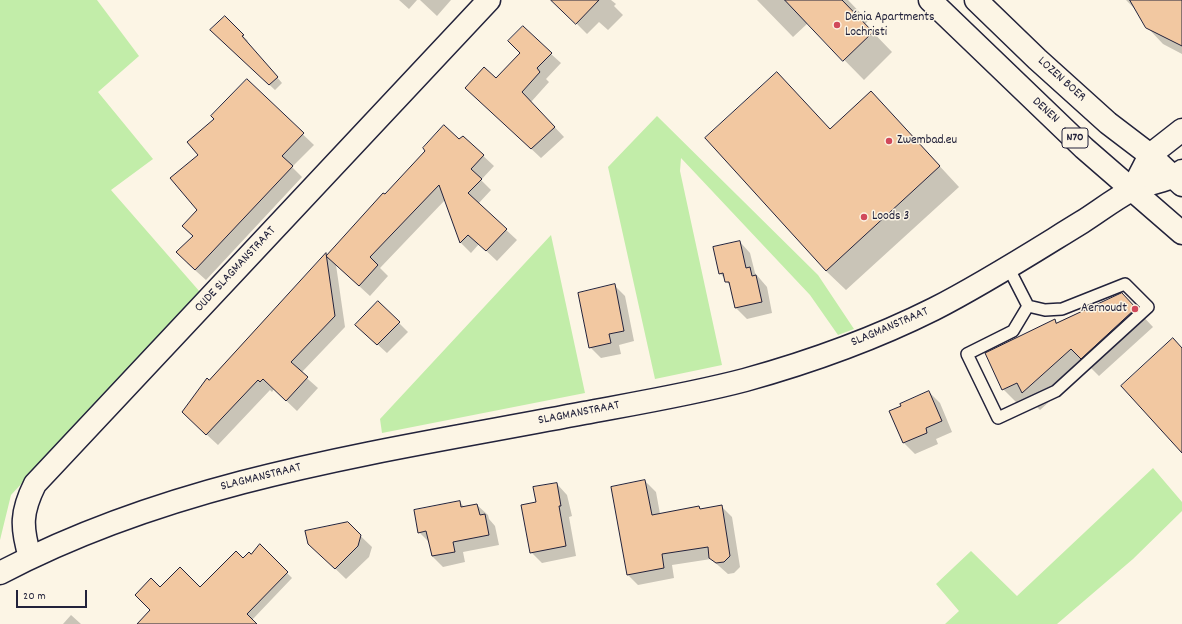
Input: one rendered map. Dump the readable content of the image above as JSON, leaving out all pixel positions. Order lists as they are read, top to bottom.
{
  "streets": {
    "main road": [
      "LOZEN BOER",
      "DENEN",
      "N70",
      "OUDE SLAGMANSTRAAT",
      "SLAGMANSTRAAT"
    ]
  },
  "crossings": [
    ["LOZEN BOER", "N70"],
    ["DENEN", "SLAGMANSTRAAT"],
    ["N70", "SLAGMANSTRAAT"],
    ["OUDE SLAGMANSTRAAT", "SLAGMANSTRAAT"]
  ],
  "places": [
    "Dénia Apartments Lochristi",
    "Zwembad.eu",
    "Loods 3",
    "Aernoudt"
  ],
  "scale_bar": "20 m"
}
